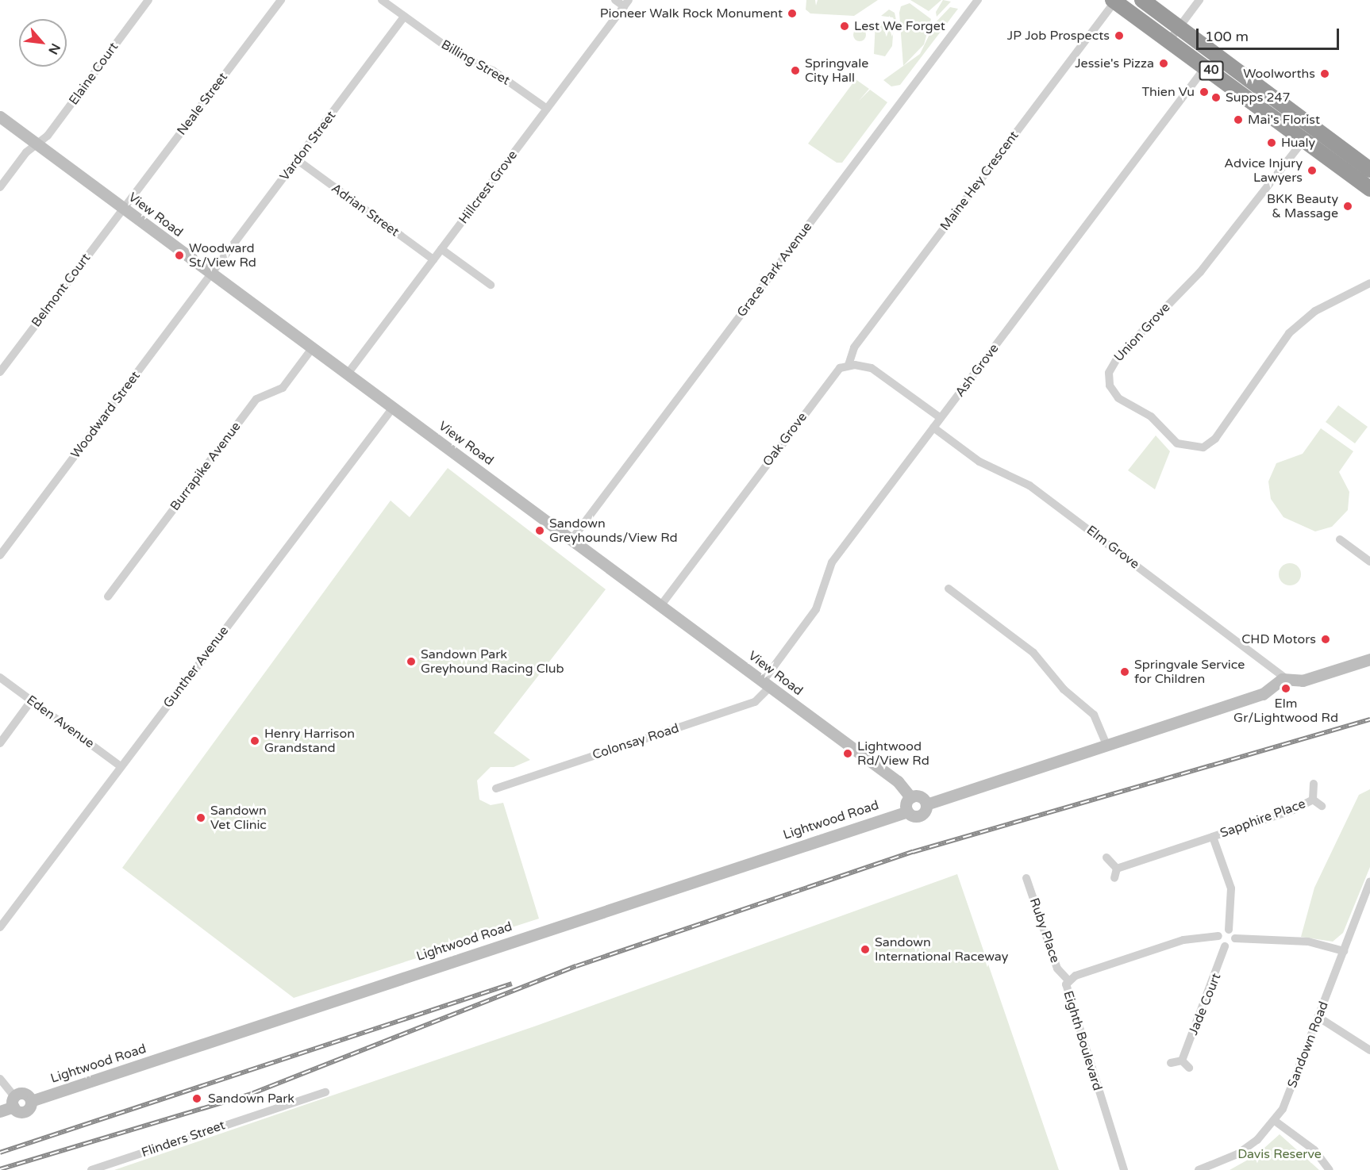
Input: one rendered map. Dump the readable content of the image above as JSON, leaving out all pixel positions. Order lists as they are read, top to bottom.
{
  "streets": {
    "highway": ["40"],
    "main road": ["View Road", "Lightwood Road"],
    "street": [
      "Billing Street",
      "Elaine Court",
      "Neale Street",
      "Vardon Street",
      "Maine Hey Crescent",
      "Hillcrest Grove",
      "Adrian Street",
      "Grace Park Avenue",
      "Belmont Court",
      "Union Grove",
      "Ash Grove",
      "Woodward Street",
      "Oak Grove",
      "Burrapike Avenue",
      "Elm Grove",
      "Gunther Avenue",
      "Eden Avenue",
      "Colonsay Road",
      "Sapphire Place",
      "Ruby Place",
      "Jade Court",
      "Eighth Boulevard",
      "Sandown Road",
      "Flinders Street"
    ]
  },
  "crossings": [
    ["Billing Street", "Vardon Street"],
    ["Billing Street", "Hillcrest Grove"],
    ["40", "Maine Hey Crescent"],
    ["40", "Union Grove"],
    ["40", "Ash Grove"],
    ["Elaine Court", "View Road"],
    ["Neale Street", "View Road"],
    ["Neale Street", "Belmont Court"],
    ["Vardon Street", "Adrian Street"],
    ["Vardon Street", "View Road"],
    ["Vardon Street", "Woodward Street"],
    ["Maine Hey Crescent", "Oak Grove"],
    ["Hillcrest Grove", "Adrian Street"],
    ["Hillcrest Grove", "View Road"],
    ["View Road", "Grace Park Avenue"],
    ["View Road", "Belmont Court"],
    ["View Road", "Ash Grove"],
    ["View Road", "Woodward Street"],
    ["View Road", "Oak Grove"],
    ["View Road", "Burrapike Avenue"],
    ["View Road", "Gunther Avenue"],
    ["View Road", "Colonsay Road"],
    ["Ash Grove", "Elm Grove"],
    ["Ash Grove", "Colonsay Road"],
    ["Gunther Avenue", "Eden Avenue"],
    ["Ruby Place", "Eighth Boulevard"]
  ],
  "parks": ["Davis Reserve"],
  "places": [
    "Pioneer Walk Rock Monument",
    "Lest We Forget",
    "JP Job Prospects",
    "Jessie's Pizza",
    "Springvale City Hall",
    "Woolworths",
    "Thien Vu",
    "Supps 247",
    "Mai's Florist",
    "Hualy",
    "Advice Injury Lawyers",
    "BKK Beauty & Massage",
    "Woodward St/View Rd",
    "Sandown Greyhounds/View Rd",
    "CHD Motors",
    "Sandown Park Greyhound Racing Club",
    "Springvale Service for Children",
    "Elm Gr/Lightwood Rd",
    "Henry Harrison Grandstand",
    "Lightwood Rd/View Rd",
    "Sandown Vet Clinic",
    "Sandown International Raceway",
    "Sandown Park"
  ],
  "scale_bar": "100 m",
  "north": "bottom right"
}
